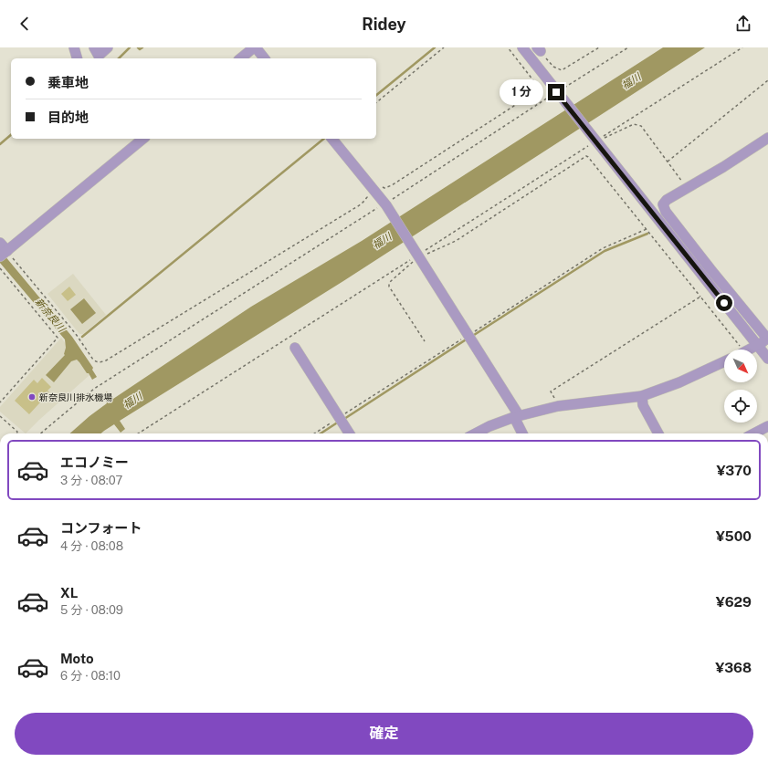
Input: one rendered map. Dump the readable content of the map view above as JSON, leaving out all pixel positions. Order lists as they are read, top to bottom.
{
  "water": ["福川", "新奈良川"],
  "places": ["新奈良川排水機場"],
  "north": "bottom right",
  "page": {
    "header": "Ridey",
    "banner": ["乗車地", "目的地"],
    "bubble": "1 分",
    "list": [
      {
        "name": "エコノミー",
        "note": "3 分 · 08:07",
        "value": "¥370"
      },
      {
        "name": "コンフォート",
        "note": "4 分 · 08:08",
        "value": "¥500"
      },
      {
        "name": "XL",
        "note": "5 分 · 08:09",
        "value": "¥629"
      },
      {
        "name": "Moto",
        "note": "6 分 · 08:10",
        "value": "¥368"
      }
    ],
    "buttons": "確定"
  }
}
